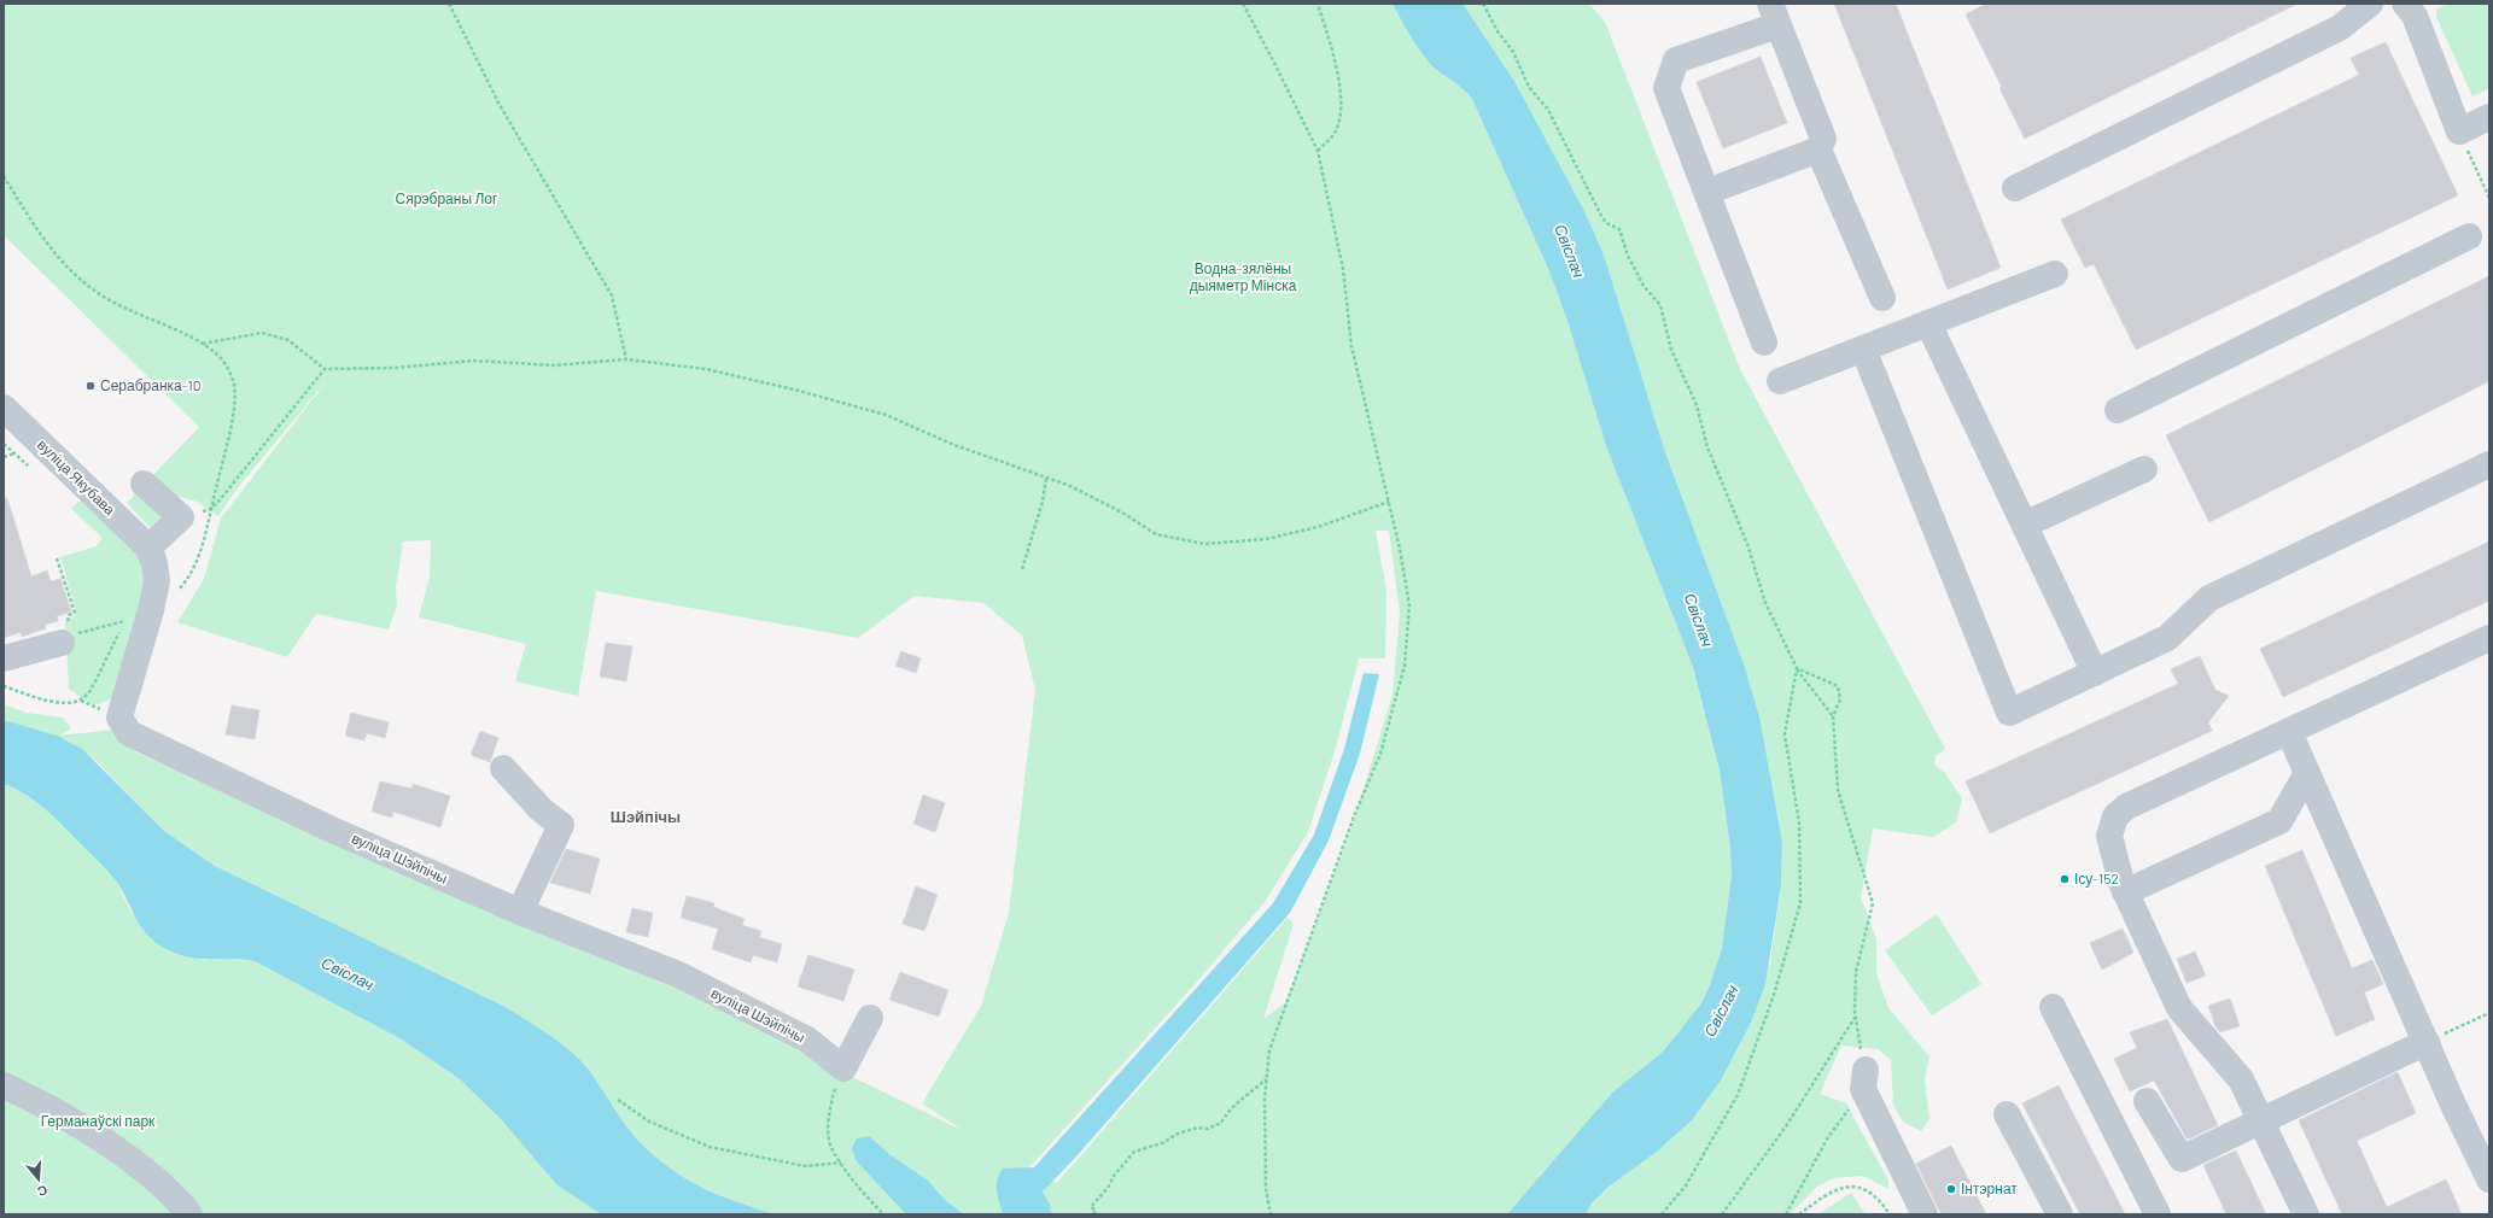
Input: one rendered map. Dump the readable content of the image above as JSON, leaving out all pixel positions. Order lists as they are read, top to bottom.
{
  "streets": {
    "street": ["вуліца Якубава", "вуліца Шэйпічы"]
  },
  "crossings": [
    ["вуліца Якубава", "вуліца Шэйпічы"]
  ],
  "districts": ["Шэйпічы"],
  "water": ["Свіслач"],
  "parks": ["Сярэбраны Лог", "Водна-зялёны дыяметр Мінска", "Германаўскі парк"],
  "places": ["Серабранка-10", "Ісу-152", "Інтэрнат"],
  "north": "bottom"
}
